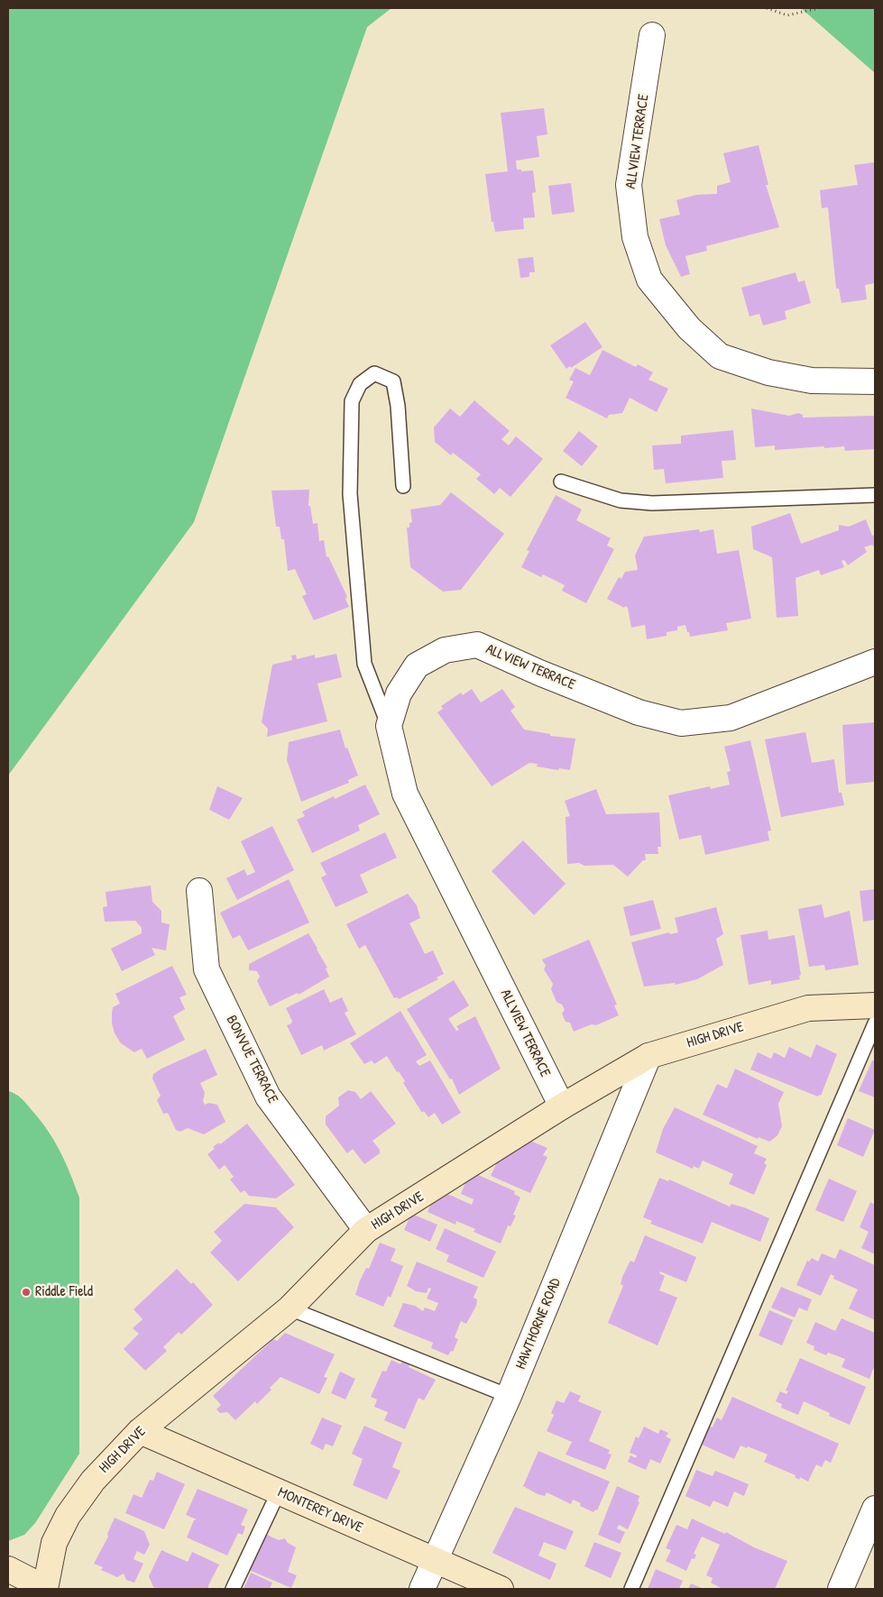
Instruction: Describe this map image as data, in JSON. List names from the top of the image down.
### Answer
{
  "streets": {
    "street": [
      "ALLVIEW TERRACE",
      "HIGH DRIVE",
      "BONVUE TERRACE",
      "HAWTHORNE ROAD",
      "MONTEREY DRIVE"
    ]
  },
  "crossings": [
    ["ALLVIEW TERRACE", "HIGH DRIVE"],
    ["HIGH DRIVE", "BONVUE TERRACE"],
    ["HIGH DRIVE", "HAWTHORNE ROAD"],
    ["HIGH DRIVE", "MONTEREY DRIVE"],
    ["HAWTHORNE ROAD", "MONTEREY DRIVE"]
  ],
  "places": ["Riddle Field"]
}
